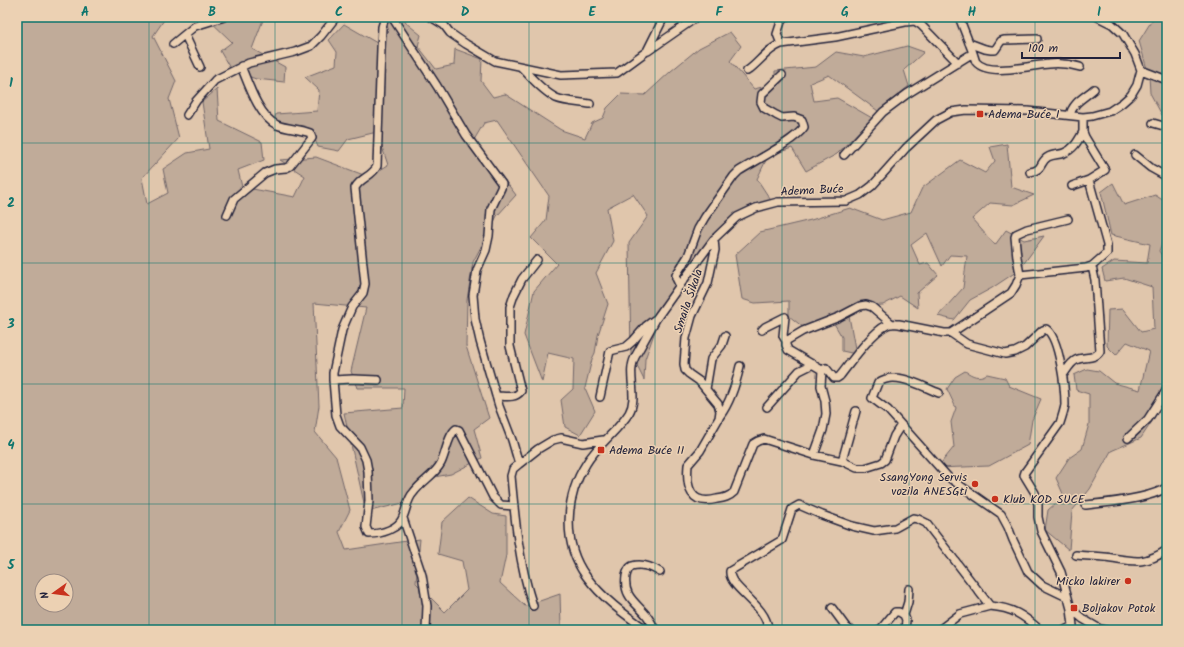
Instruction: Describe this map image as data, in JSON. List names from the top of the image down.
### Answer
{
  "streets": {
    "street": ["Adema Buće", "Smaila Šikala"]
  },
  "crossings": [
    ["Adema Buće", "Smaila Šikala"]
  ],
  "places": {
    "transit": ["Adema Buće I", "Adema Buće II", "Boljakov Potok"],
    "other": ["SsangYong Servis vozila ANESGti", "Klub KOD SUCE", "Micko lakirer"]
  },
  "scale_bar": "100 m",
  "north": "left",
  "grid": {
    "columns": [
      "A",
      "B",
      "C",
      "D",
      "E",
      "F",
      "G",
      "H",
      "I"
    ],
    "rows": [
      "1",
      "2",
      "3",
      "4",
      "5"
    ]
  }
}
